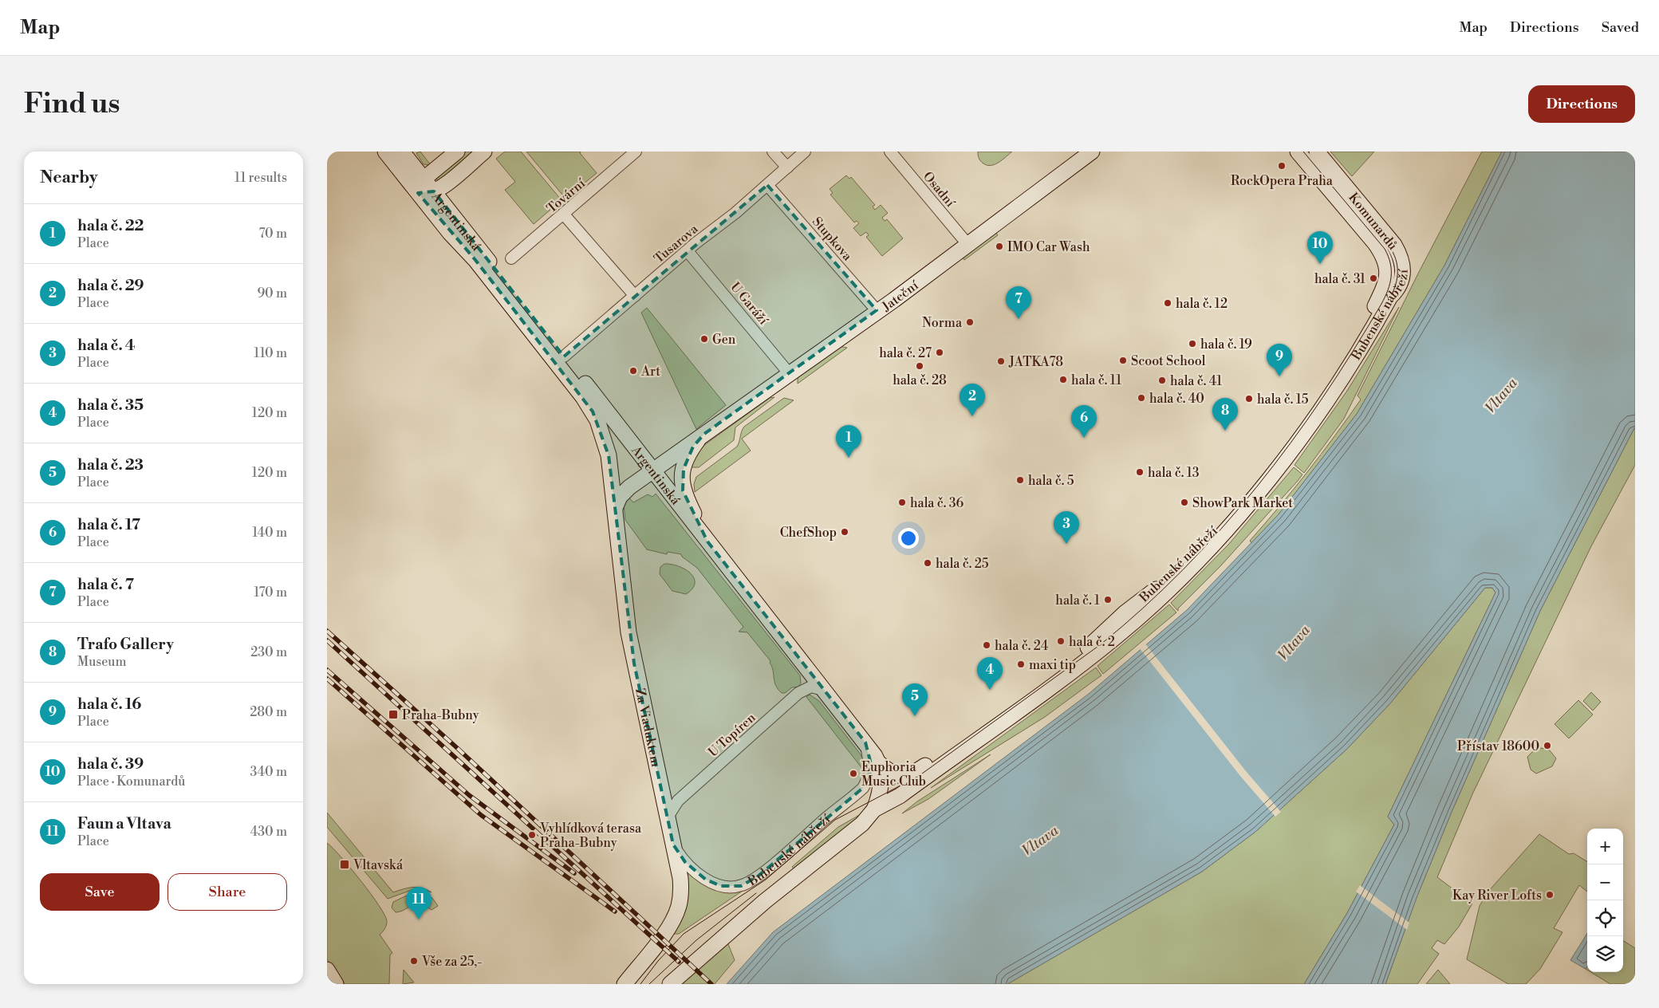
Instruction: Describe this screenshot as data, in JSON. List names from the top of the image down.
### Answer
{
  "streets": {
    "street": [
      "Osadní",
      "Tovární",
      "Argentinská",
      "Komunardů",
      "Stupkova",
      "Tusarova",
      "Jateční",
      "U Garáží",
      "Bubenské nábřeží",
      "Za Viaduktem",
      "U Topíren"
    ]
  },
  "crossings": [
    ["Osadní", "Jateční"],
    ["Argentinská", "Tusarova"],
    ["Argentinská", "Jateční"],
    ["Argentinská", "Bubenské nábřeží"],
    ["Argentinská", "Za Viaduktem"],
    ["Argentinská", "U Topíren"],
    ["Komunardů", "Bubenské nábřeží"],
    ["Stupkova", "Tusarova"],
    ["Stupkova", "Jateční"],
    ["Tusarova", "U Garáží"],
    ["Jateční", "U Garáží"],
    ["Jateční", "Za Viaduktem"],
    ["Bubenské nábřeží", "Za Viaduktem"],
    ["Za Viaduktem", "U Topíren"]
  ],
  "water": ["Vltava"],
  "places": {
    "other": [
      "RockOpera Praha",
      "IMO Car Wash",
      "hala č. 31",
      "hala č. 12",
      "Norma",
      "Gen",
      "hala č. 19",
      "hala č. 27",
      "Scoot School",
      "JATKA78",
      "hala č. 28",
      "Art",
      "hala č. 11",
      "hala č. 41",
      "hala č. 40",
      "hala č. 15",
      "hala č. 13",
      "hala č. 5",
      "hala č. 36",
      "ShowPark Market",
      "ChefShop",
      "hala č. 25",
      "hala č. 1",
      "hala č. 2",
      "hala č. 24",
      "maxi tip",
      "Přístav 18600",
      "Euphoria Music Club",
      "Vyhlídková terasa Praha-Bubny",
      "Kay River Lofts",
      "Vše za 25,-"
    ],
    "transit": ["Praha-Bubny", "Vltavská"]
  },
  "page": {
    "header": "Map",
    "nav": ["Map", "Directions", "Saved"],
    "buttons": [
      "Directions",
      ["Save", "Share"]
    ],
    "title": "Find us",
    "heading": ["Nearby", "11 results"],
    "list": [
      {
        "mark": "1",
        "name": "hala č. 22",
        "note": "Place",
        "value": "70 m"
      },
      {
        "mark": "2",
        "name": "hala č. 29",
        "note": "Place",
        "value": "90 m"
      },
      {
        "mark": "3",
        "name": "hala č. 4",
        "note": "Place",
        "value": "110 m"
      },
      {
        "mark": "4",
        "name": "hala č. 35",
        "note": "Place",
        "value": "120 m"
      },
      {
        "mark": "5",
        "name": "hala č. 23",
        "note": "Place",
        "value": "120 m"
      },
      {
        "mark": "6",
        "name": "hala č. 17",
        "note": "Place",
        "value": "140 m"
      },
      {
        "mark": "7",
        "name": "hala č. 7",
        "note": "Place",
        "value": "170 m"
      },
      {
        "mark": "8",
        "name": "Trafo Gallery",
        "note": "Museum",
        "value": "230 m"
      },
      {
        "mark": "9",
        "name": "hala č. 16",
        "note": "Place",
        "value": "280 m"
      },
      {
        "mark": "10",
        "name": "hala č. 39",
        "note": "Place · Komunardů",
        "value": "340 m"
      },
      {
        "mark": "11",
        "name": "Faun a Vltava",
        "note": "Place",
        "value": "430 m"
      }
    ],
    "pins": [
      "10",
      "7",
      "9",
      "2",
      "8",
      "6",
      "1",
      "3",
      "4",
      "5",
      "11"
    ],
    "map_buttons": ["+", "−"]
  }
}
